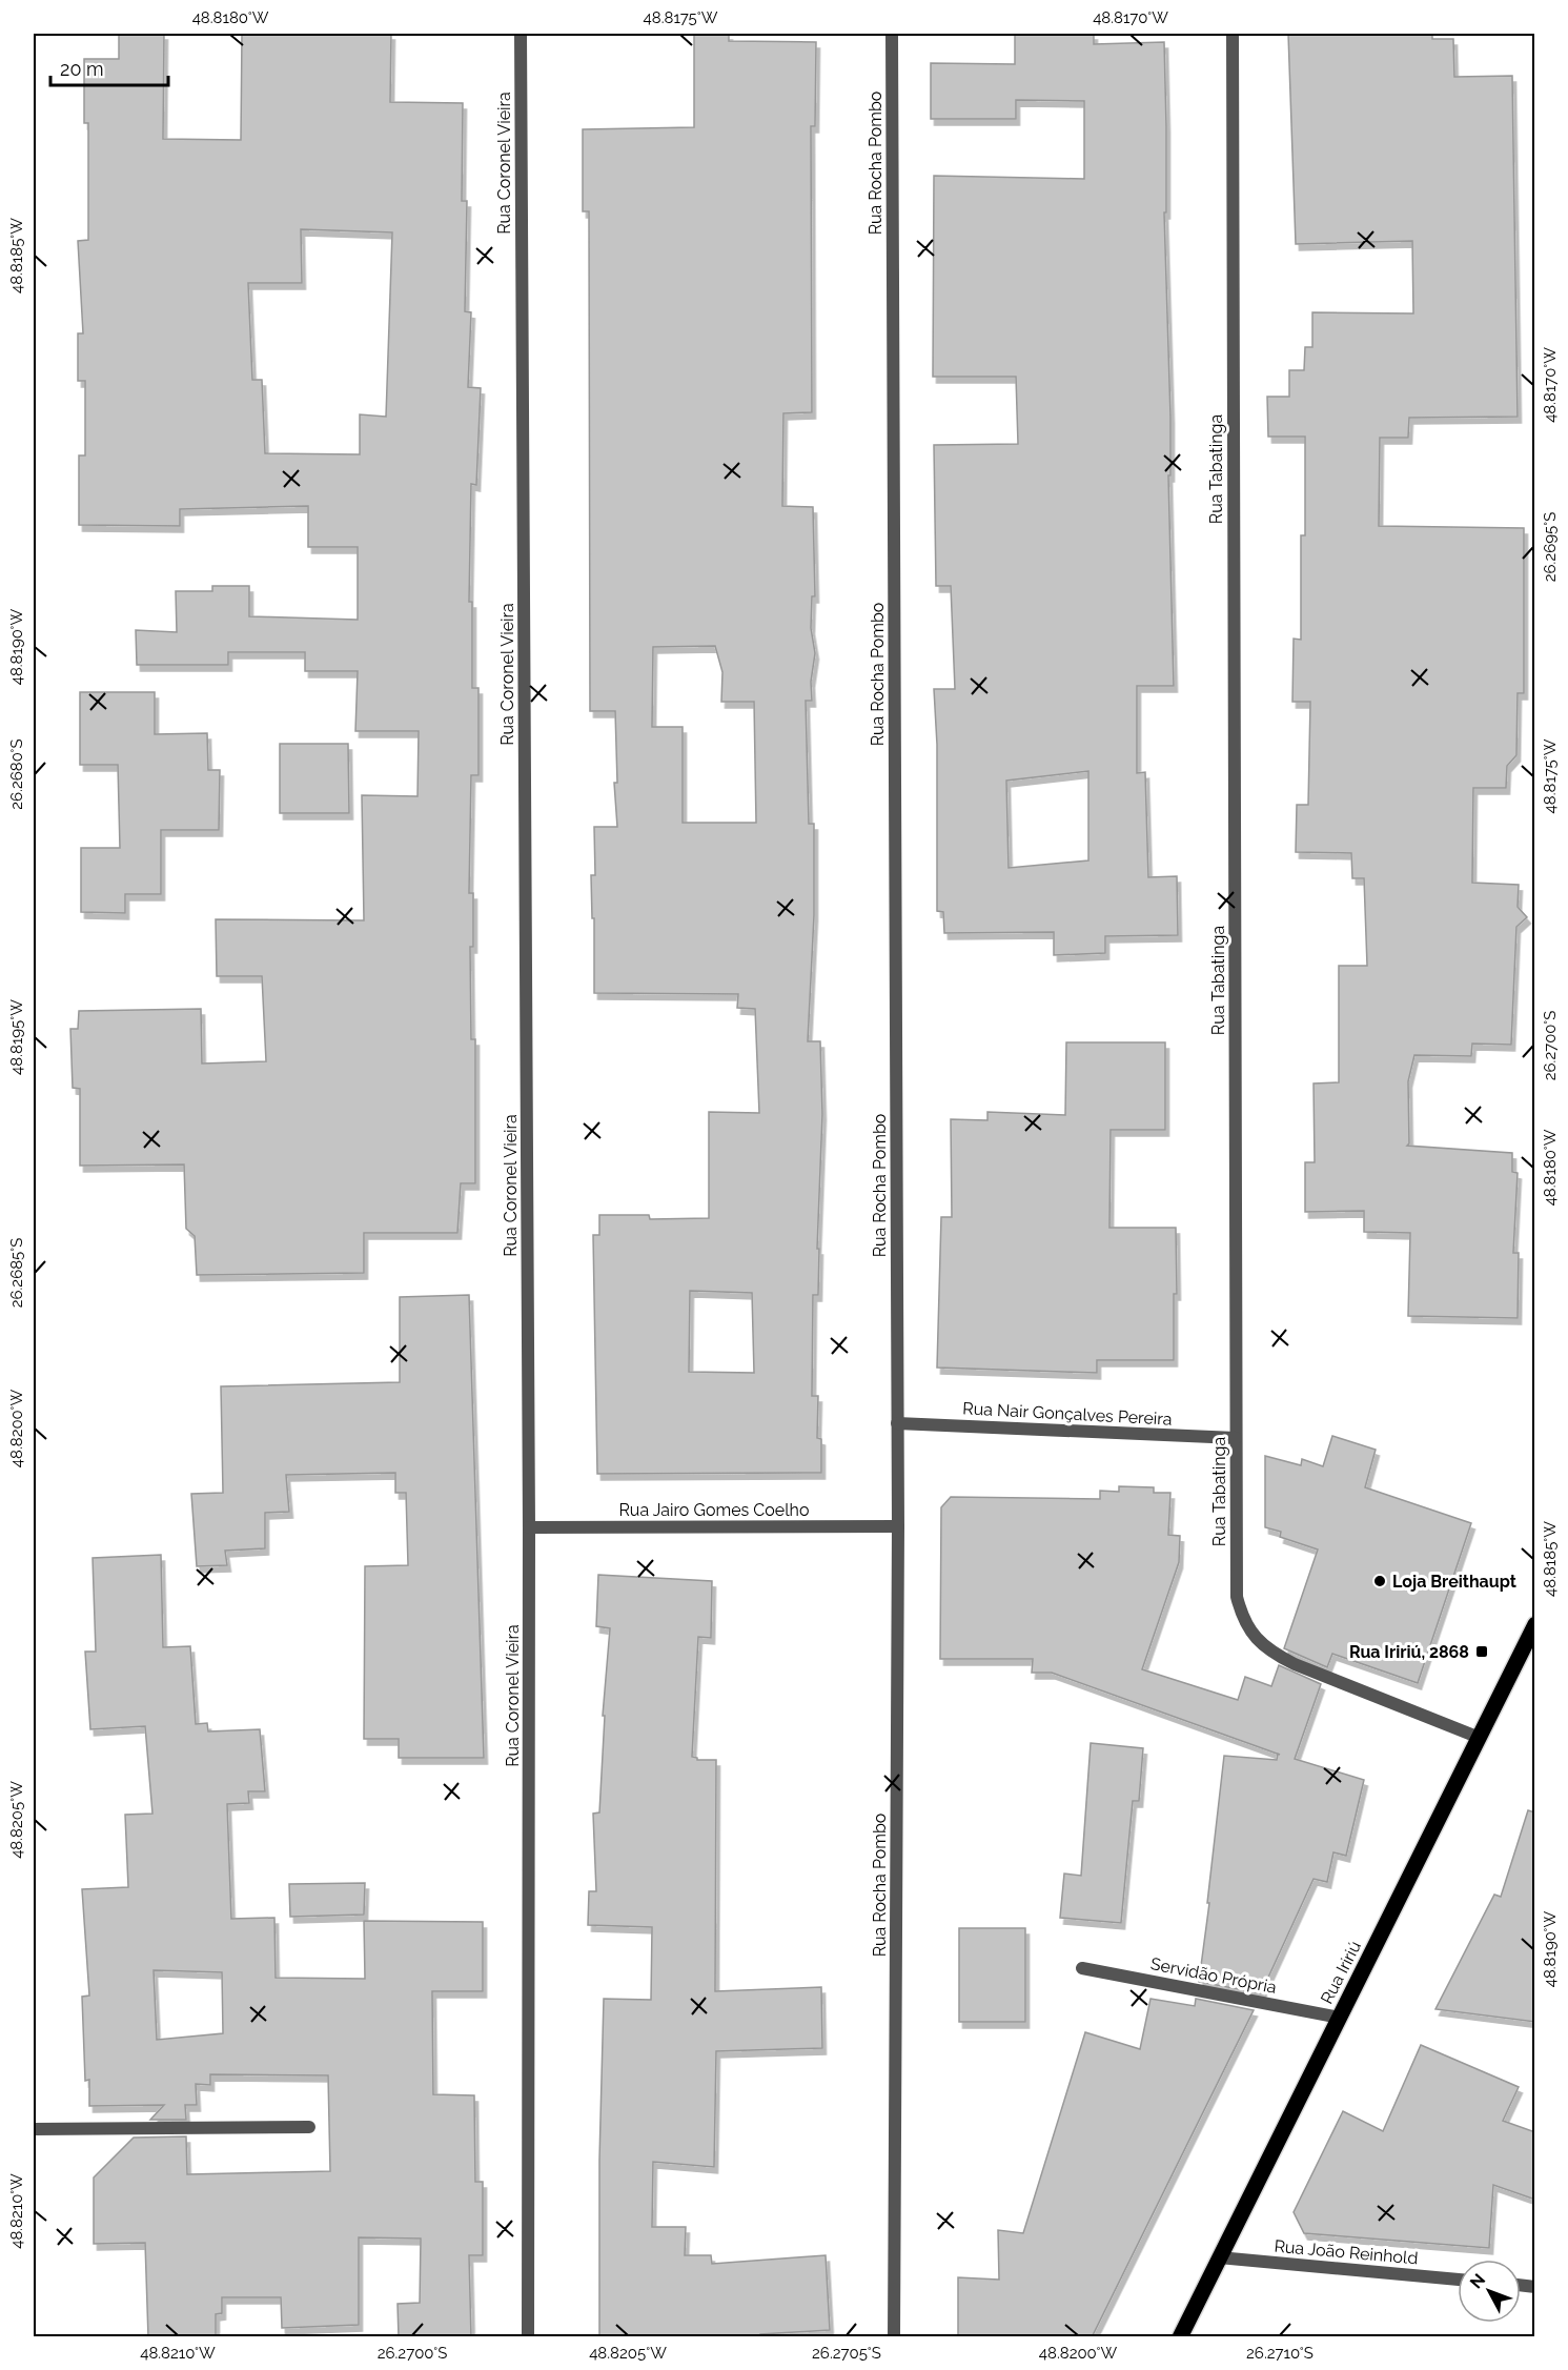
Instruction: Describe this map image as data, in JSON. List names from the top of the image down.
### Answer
{
  "streets": {
    "main road": ["Rua Iririú"],
    "street": [
      "Rua Coronel Vieira",
      "Rua Rocha Pombo",
      "Rua Tabatinga",
      "Rua Nair Gonçalves Pereira",
      "Rua Jairo Gomes Coelho",
      "Servidão Própria",
      "Rua João Reinhold"
    ]
  },
  "crossings": [
    ["Rua Coronel Vieira", "Rua Jairo Gomes Coelho"],
    ["Rua Rocha Pombo", "Rua Nair Gonçalves Pereira"],
    ["Rua Rocha Pombo", "Rua Jairo Gomes Coelho"],
    ["Rua Tabatinga", "Rua Nair Gonçalves Pereira"],
    ["Rua Tabatinga", "Rua Iririú"],
    ["Rua Iririú", "Servidão Própria"],
    ["Rua Iririú", "Rua João Reinhold"]
  ],
  "places": {
    "other": ["Loja Breithaupt"],
    "transit": ["Rua Iririú, 2868"]
  },
  "scale_bar": "20 m",
  "north": "top left",
  "coordinates": [
    "48.8180°W",
    "48.8175°W",
    "48.8170°W",
    "48.8185°W",
    "26.2695°S",
    "48.8190°W",
    "26.2680°S",
    "48.8195°W",
    "26.2700°S",
    "26.2685°S",
    "48.8200°W",
    "48.8205°W",
    "48.8210°W",
    "26.2705°S",
    "26.2710°S"
  ]
}
